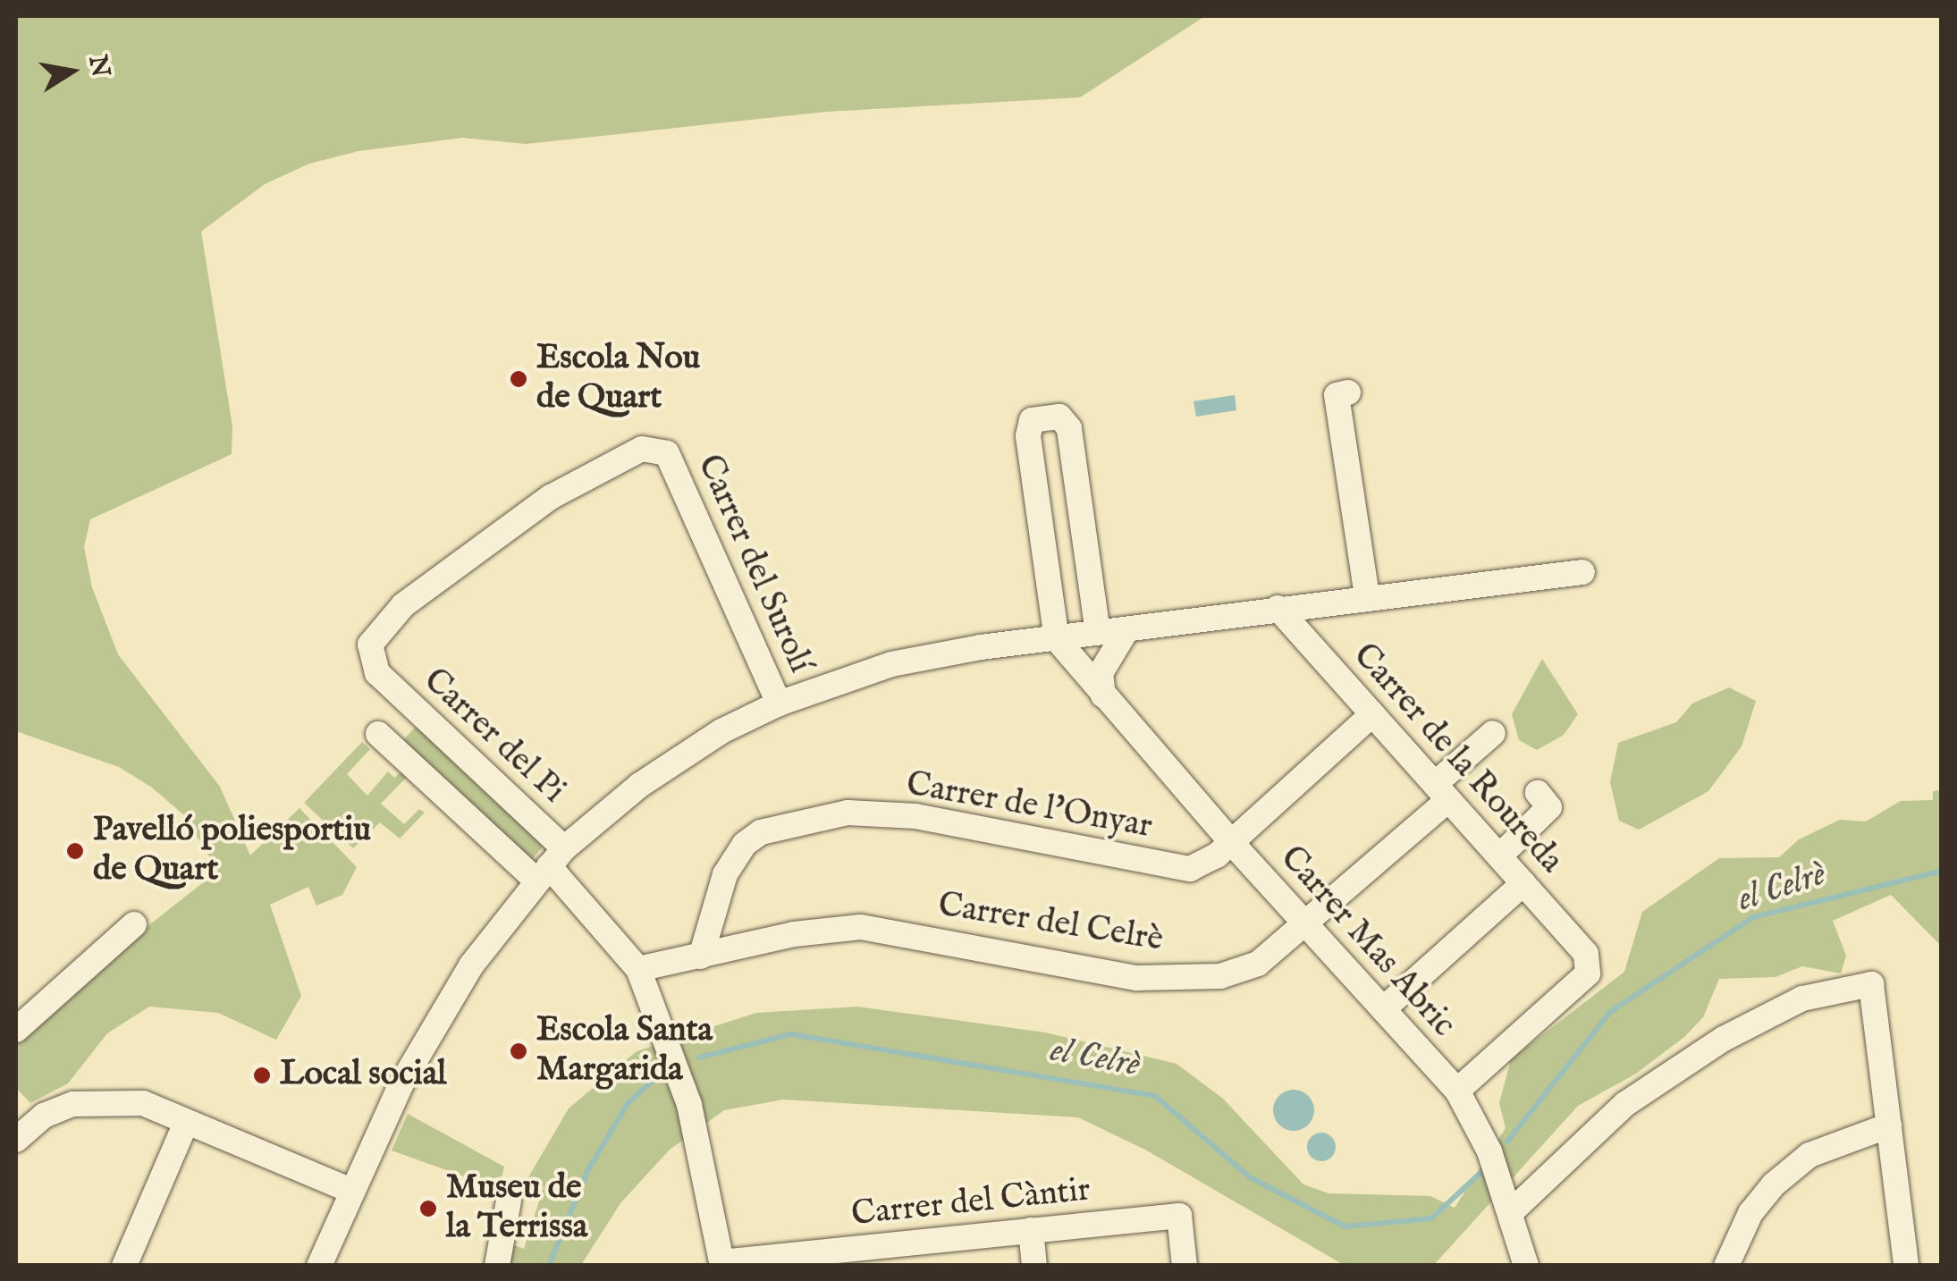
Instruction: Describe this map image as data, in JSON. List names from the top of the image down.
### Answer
{
  "streets": {
    "street": [
      "Carrer del Surolí",
      "Carrer del Pi",
      "Carrer de la Roureda",
      "Carrer de l'Onyar",
      "Carrer del Celrè",
      "Carrer Mas Abric",
      "Carrer del Càntir"
    ]
  },
  "crossings": [
    ["Carrer del Surolí", "Carrer del Pi"],
    ["Carrer de la Roureda", "Carrer de l'Onyar"],
    ["Carrer de la Roureda", "Carrer del Celrè"],
    ["Carrer de la Roureda", "Carrer Mas Abric"],
    ["Carrer de l'Onyar", "Carrer del Celrè"],
    ["Carrer de l'Onyar", "Carrer Mas Abric"],
    ["Carrer del Celrè", "Carrer Mas Abric"]
  ],
  "water": ["el Celrè"],
  "places": [
    "Escola Nou de Quart",
    "Pavelló poliesportiu de Quart",
    "Escola Santa Margarida",
    "Local social",
    "Museu de la Terrissa"
  ],
  "north": "right"
}
